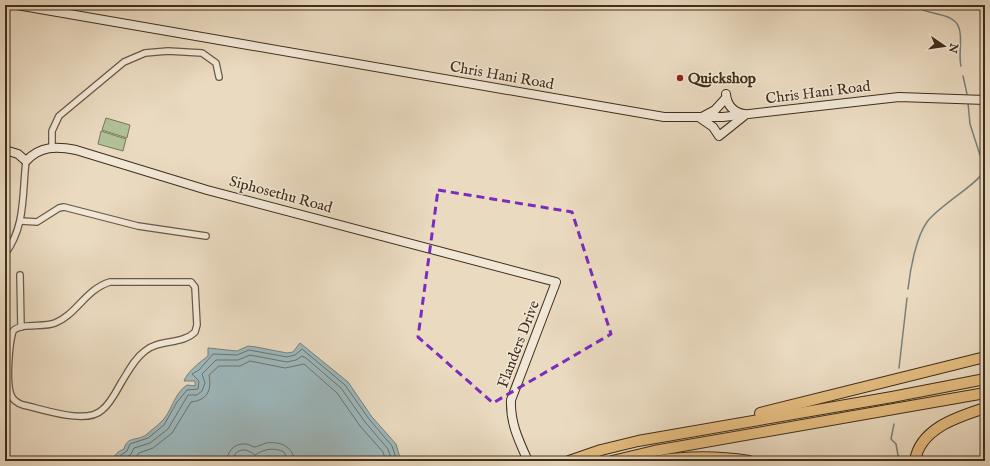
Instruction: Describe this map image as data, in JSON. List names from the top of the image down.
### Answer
{
  "streets": {
    "main road": ["Chris Hani Road", "Siphosethu Road", "Flanders Drive"]
  },
  "crossings": [
    ["Siphosethu Road", "Flanders Drive"]
  ],
  "places": ["Quickshop"],
  "north": "right"
}
